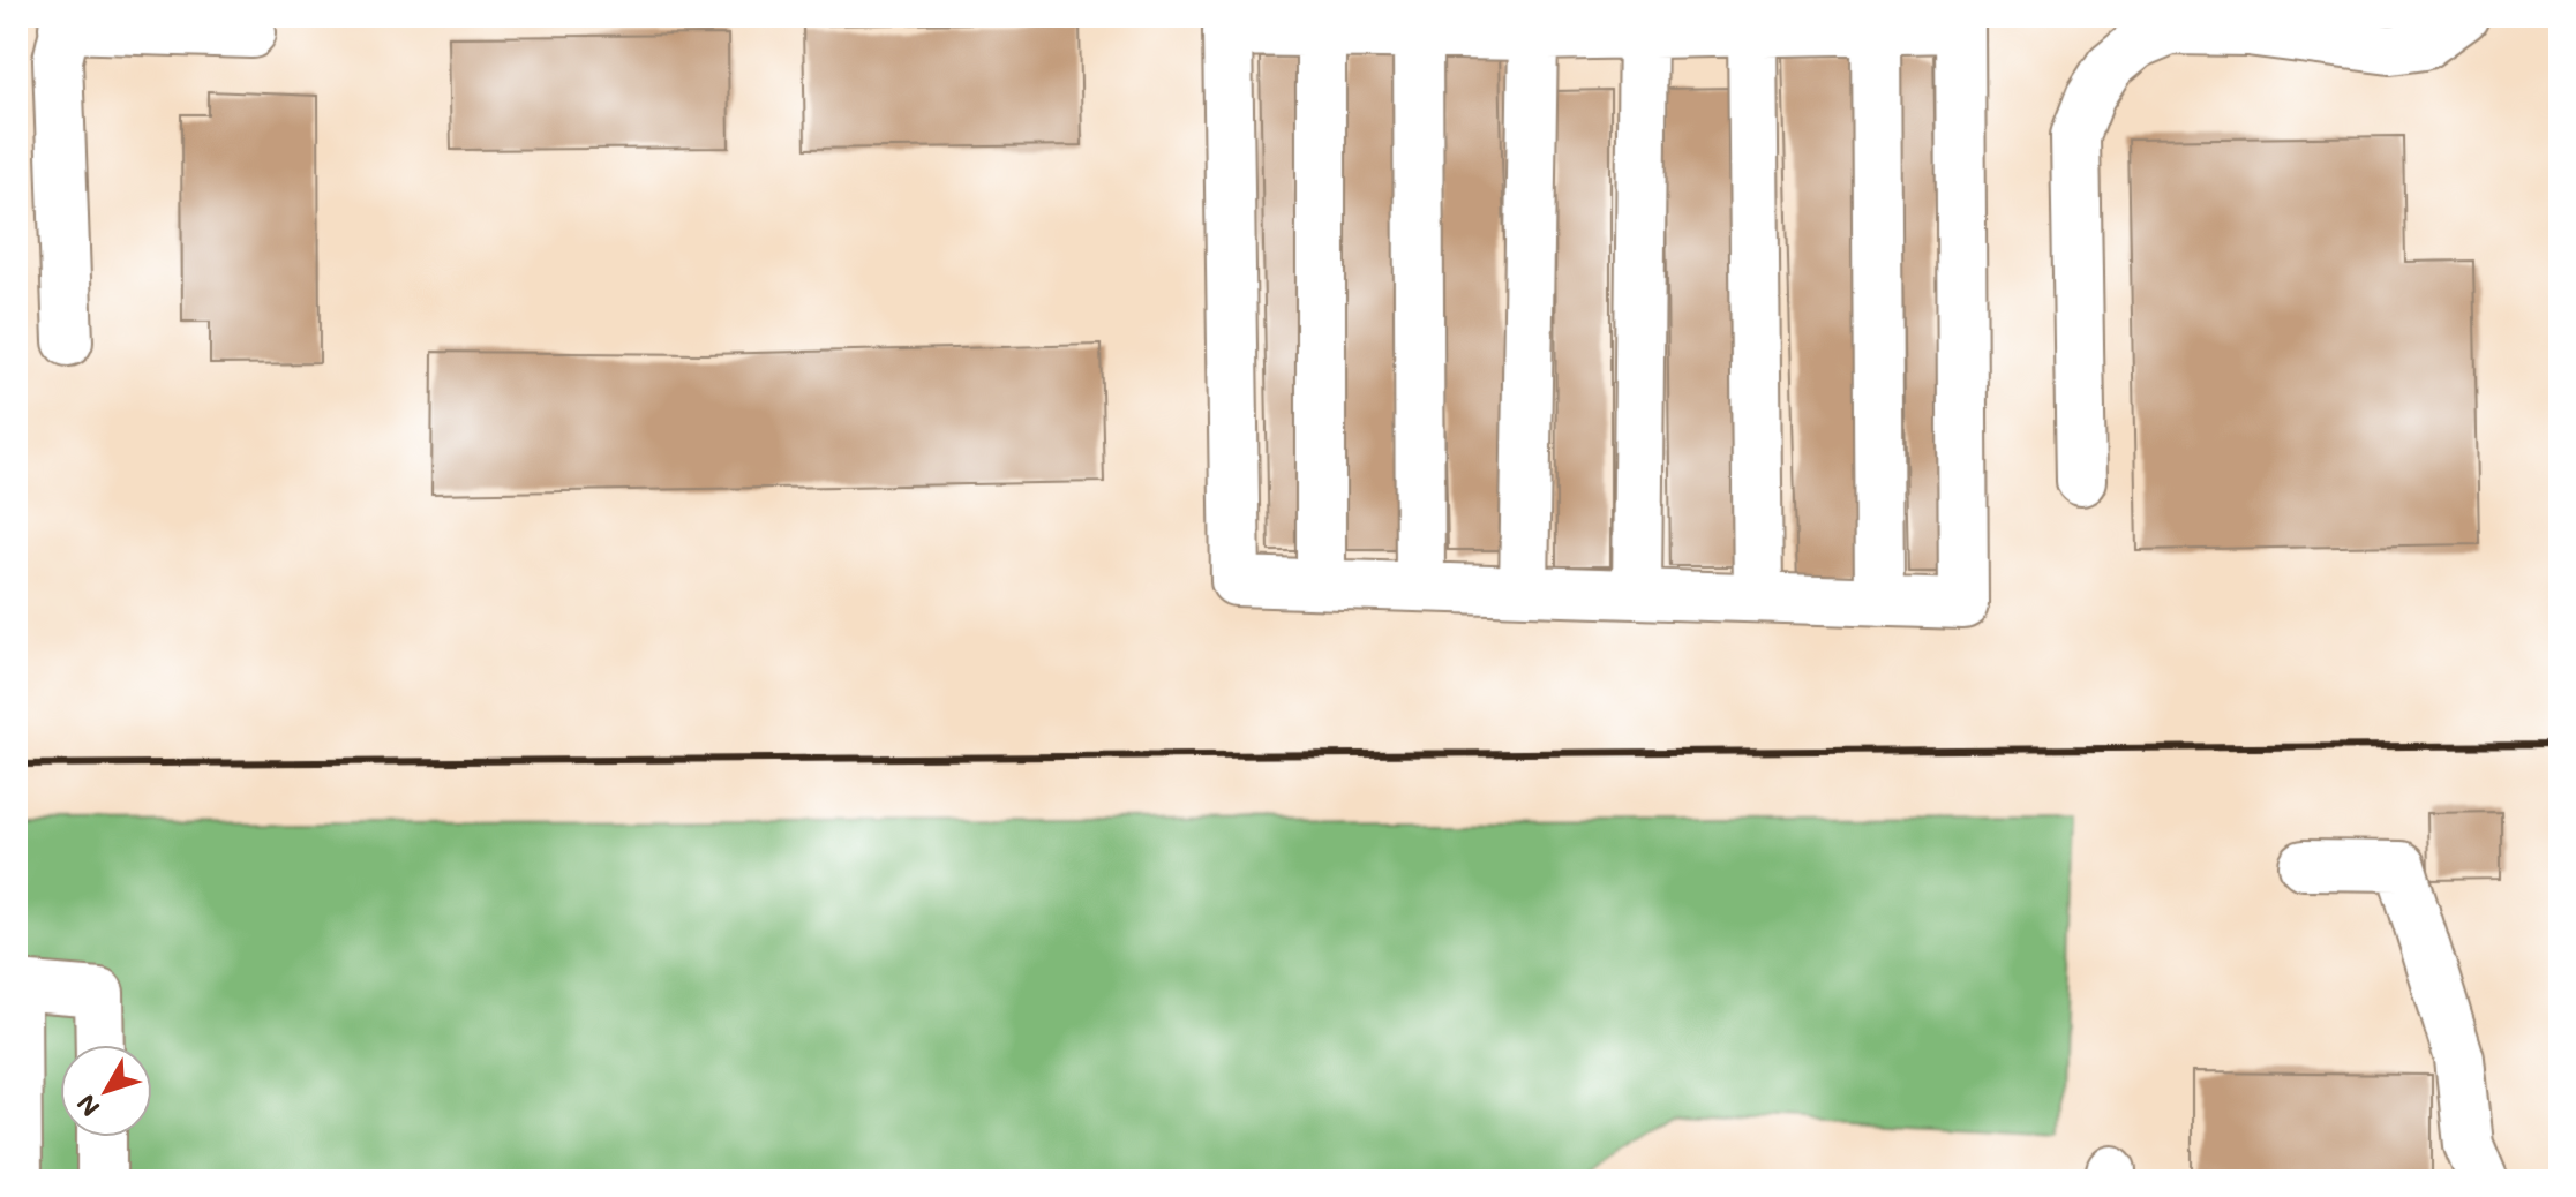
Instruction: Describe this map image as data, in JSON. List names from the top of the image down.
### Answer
{
  "north": "bottom left"
}
